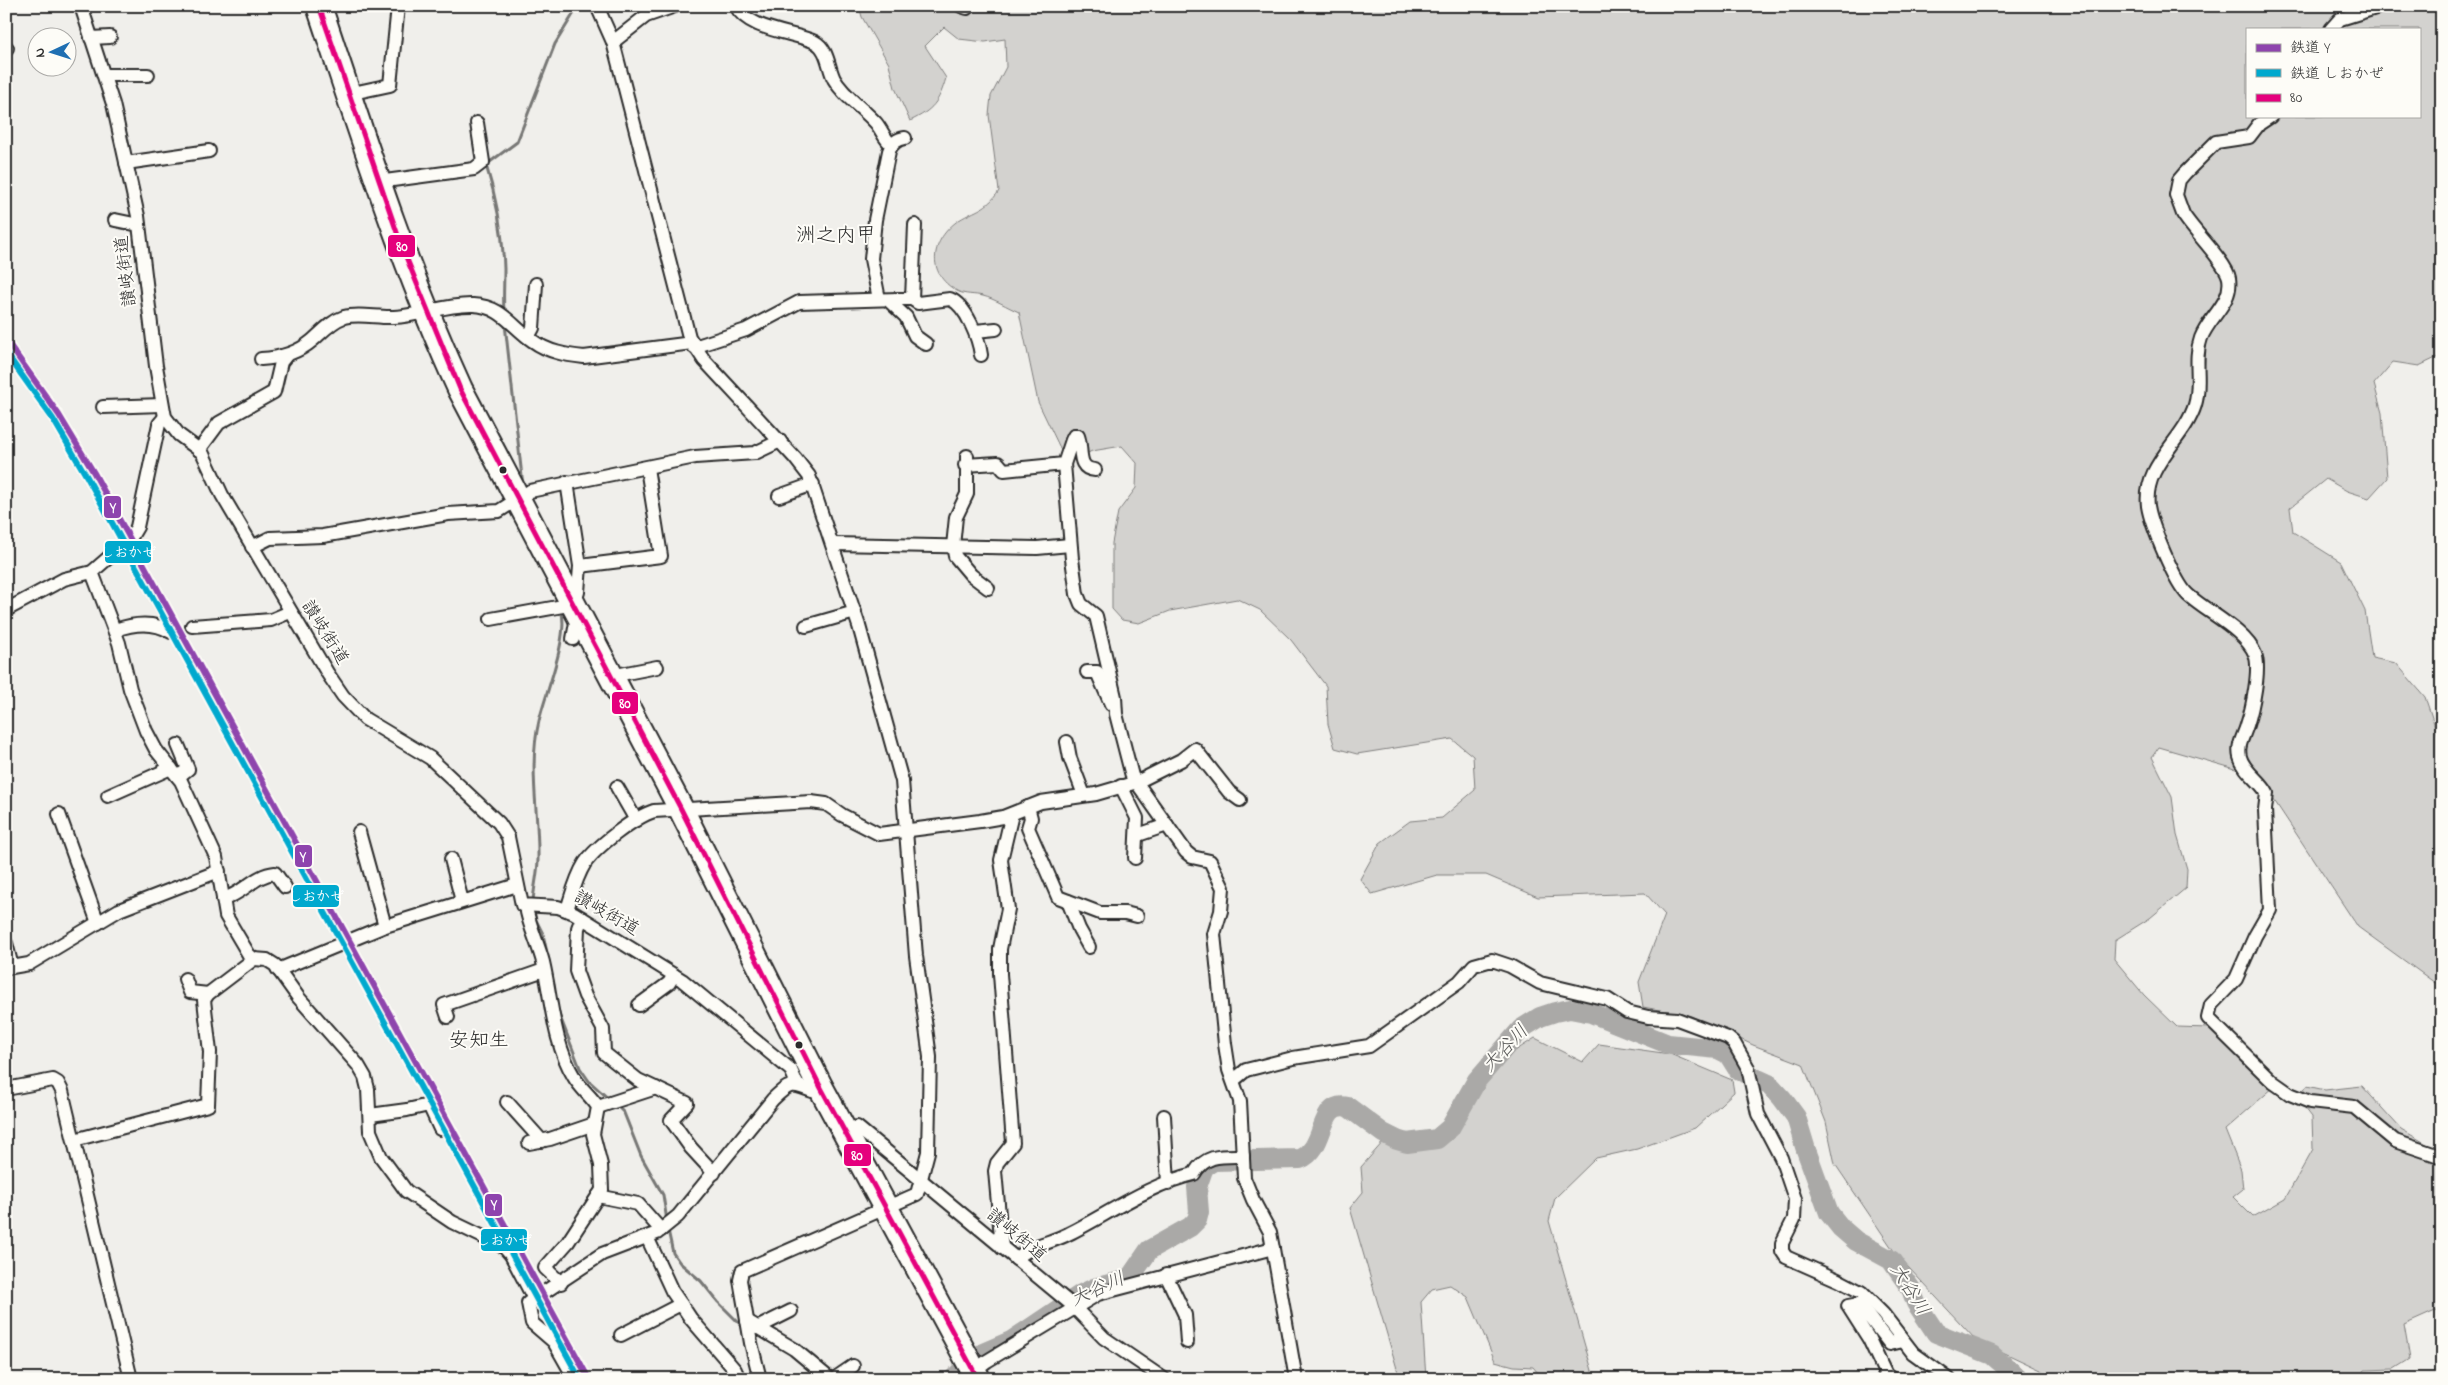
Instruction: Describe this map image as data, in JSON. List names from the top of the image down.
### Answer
{
  "streets": {
    "street": ["讃岐街道"]
  },
  "districts": ["洲之内甲", "安知生"],
  "water": ["大谷川"],
  "lines": ["transit line 80", "rail line Y", "rail line しおかぜ"],
  "legend": ["鉄道 Y", "鉄道 しおかぜ", "80"],
  "north": "left"
}
